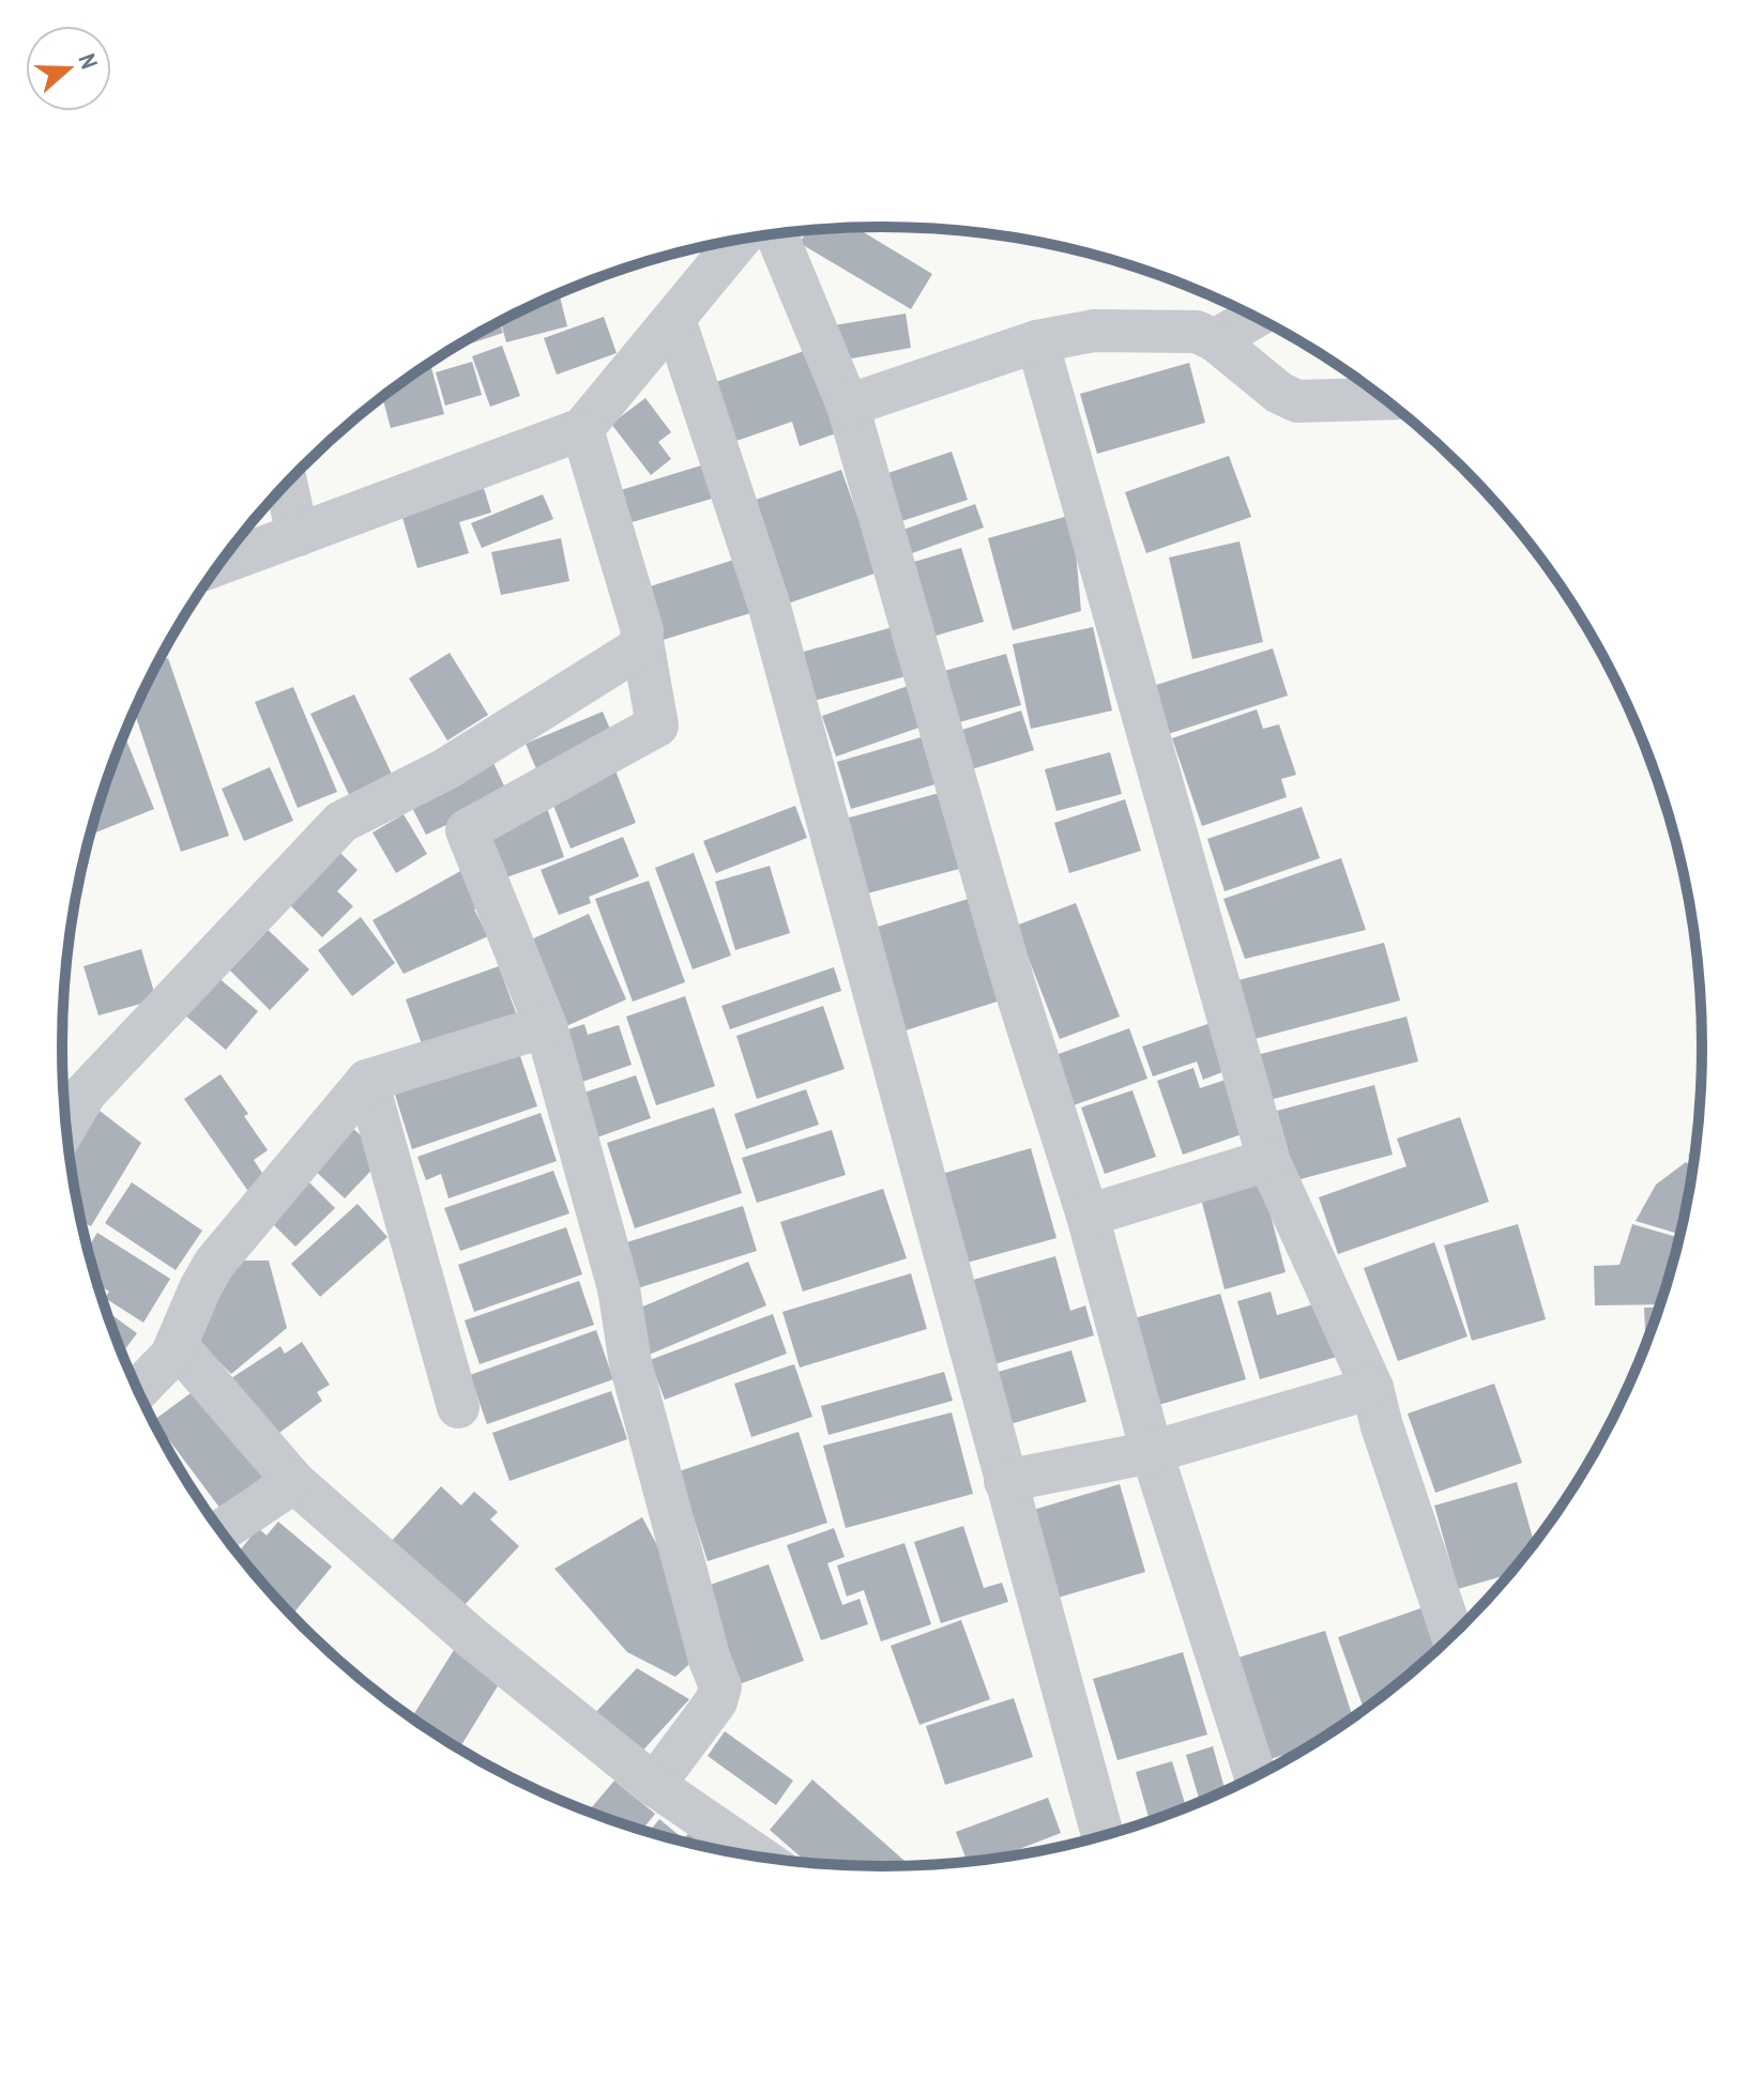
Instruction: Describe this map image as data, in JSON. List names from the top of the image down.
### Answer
{
  "north": "right"
}
